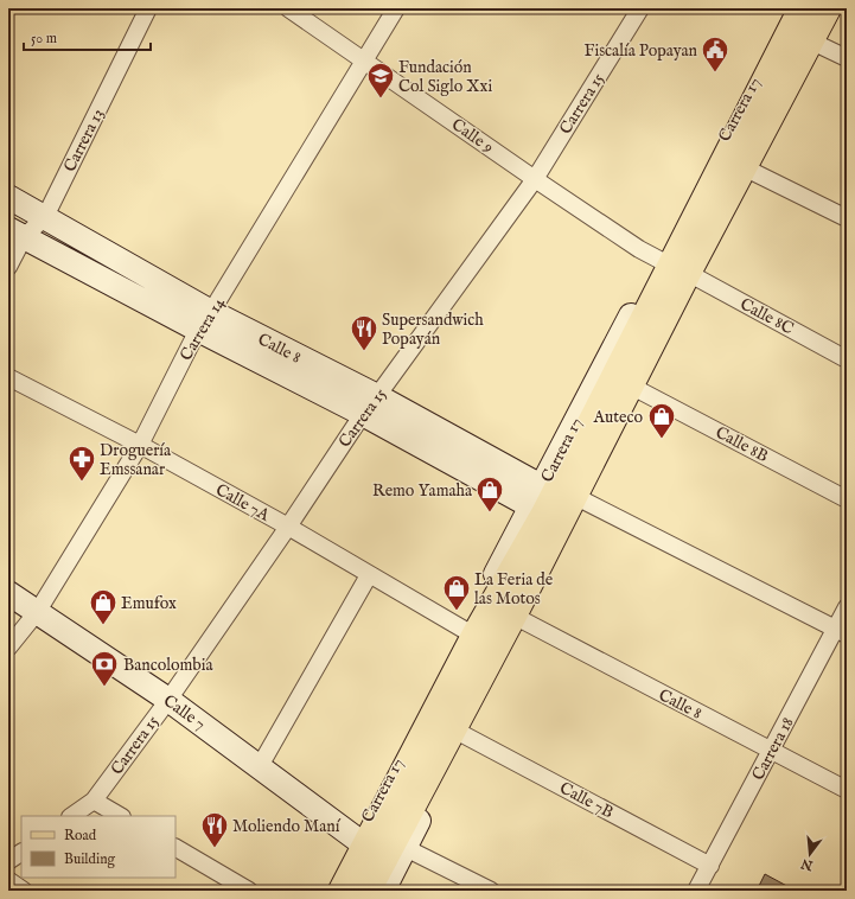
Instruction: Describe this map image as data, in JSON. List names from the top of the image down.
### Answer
{
  "streets": {
    "main road": ["Carrera 17", "Calle 8", "Calle 7"],
    "street": [
      "Carrera 15",
      "Calle 9",
      "Carrera 13",
      "Calle 8C",
      "Carrera 14",
      "Calle 8B",
      "Calle 7A",
      "Carrera 18",
      "Calle 7B"
    ]
  },
  "crossings": [
    ["Carrera 15", "Calle 9"],
    ["Carrera 15", "Calle 8"],
    ["Carrera 15", "Calle 7A"],
    ["Carrera 15", "Calle 7"],
    ["Carrera 17", "Calle 9"],
    ["Carrera 17", "Calle 8C"],
    ["Carrera 17", "Calle 8"],
    ["Carrera 17", "Calle 7A"],
    ["Carrera 17", "Calle 7"],
    ["Calle 9", "Carrera 14"],
    ["Carrera 13", "Calle 8"],
    ["Carrera 14", "Calle 8"],
    ["Carrera 14", "Calle 7A"],
    ["Carrera 14", "Calle 7"],
    ["Calle 8", "Carrera 18"],
    ["Carrera 18", "Calle 7B"]
  ],
  "places": {
    "public building": ["Fiscalía Popayan"],
    "school or university": ["Fundación Col Siglo Xxi"],
    "restaurant": ["Supersandwich Popayán", "Moliendo Maní"],
    "shop": [
      "Auteco",
      "Remo Yamaha",
      "La Feria de las Motos",
      "Emufox"
    ],
    "pharmacy": ["Droguería Emssanar"],
    "bank": ["Bancolombia"]
  },
  "legend": ["Road", "Building"],
  "scale_bar": "50 m",
  "north": "bottom"
}
